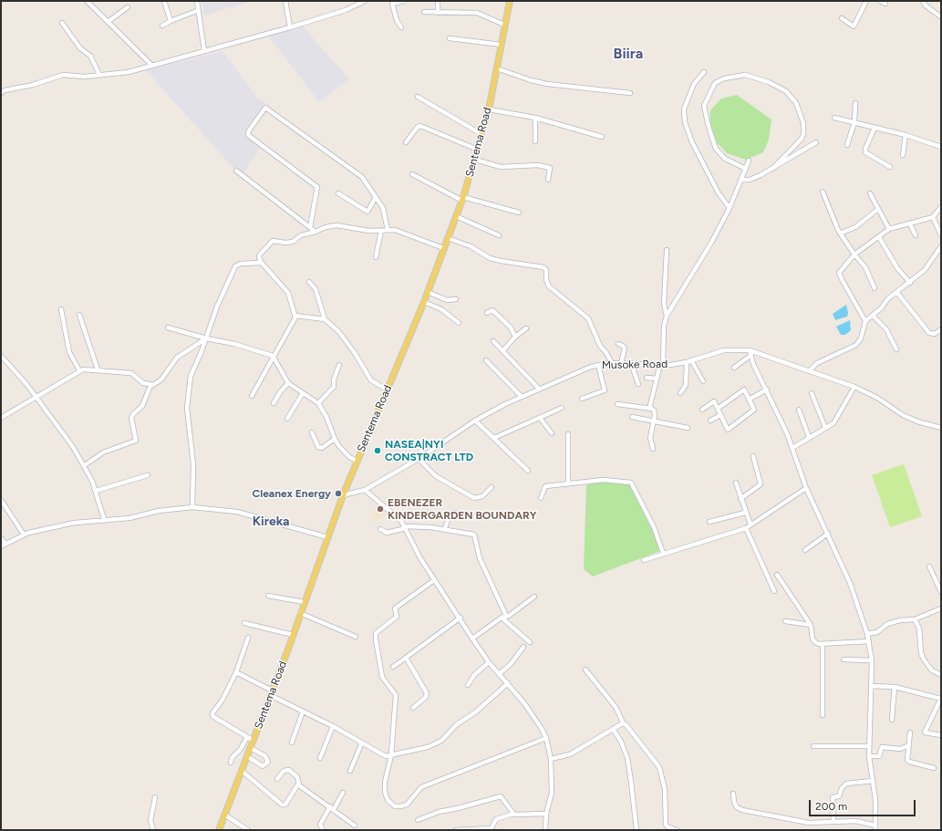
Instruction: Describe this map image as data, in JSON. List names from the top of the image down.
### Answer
{
  "streets": {
    "main road": ["Sentema Road"],
    "street": ["Musoke Road"]
  },
  "crossings": [
    ["Sentema Road", "Musoke Road"]
  ],
  "districts": ["Biira", "Kireka"],
  "places": ["NASEA|NYI CONSTRACT LTD", "Cleanex Energy", "EBENEZER KINDERGARDEN BOUNDARY"],
  "scale_bar": "200 m"
}
